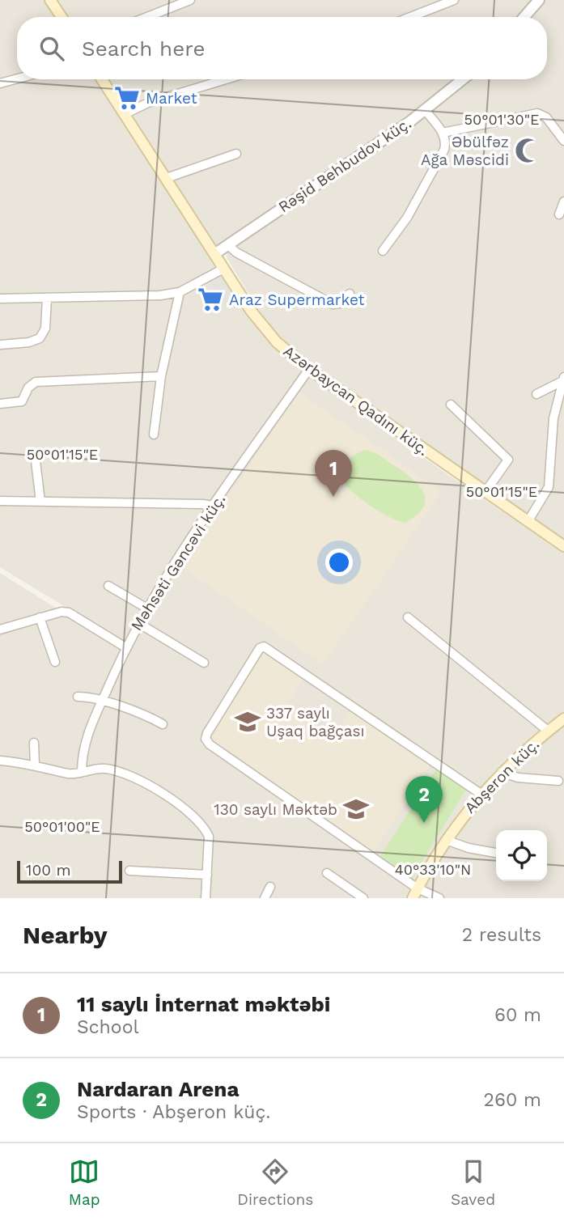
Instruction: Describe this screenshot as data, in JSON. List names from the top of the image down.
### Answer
{
  "streets": {
    "main road": ["Azərbaycan Qadını küç.", "Abşeron küç."],
    "street": ["Rəşid Behbudov küç.", "Məhsəti Gəncəvi küç."]
  },
  "crossings": [
    ["Rəşid Behbudov küç.", "Azərbaycan Qadını küç."],
    ["Azərbaycan Qadını küç.", "Məhsəti Gəncəvi küç."]
  ],
  "places": {
    "supermarket": ["Market", "Araz Supermarket"],
    "mosque": ["Əbülfəz Ağa Məscidi"],
    "school or university": ["337 saylı Uşaq bağçası", "130 saylı Məktəb"]
  },
  "scale_bar": "100 m",
  "page": {
    "search": "Search here",
    "pins": ["1", "2"],
    "scale": "100 m",
    "heading": ["Nearby", "2 results"],
    "list": [
      {
        "mark": "1",
        "name": "11 saylı İnternat məktəbi",
        "note": "School",
        "value": "60 m"
      },
      {
        "mark": "2",
        "name": "Nardaran Arena",
        "note": "Sports · Abşeron küç.",
        "value": "260 m"
      }
    ],
    "nav": ["Map", "Directions", "Saved"]
  },
  "coordinates": [
    "50°01'30\"E",
    "50°01'15\"E",
    "50°01'00\"E",
    "40°33'10\"N"
  ]
}
